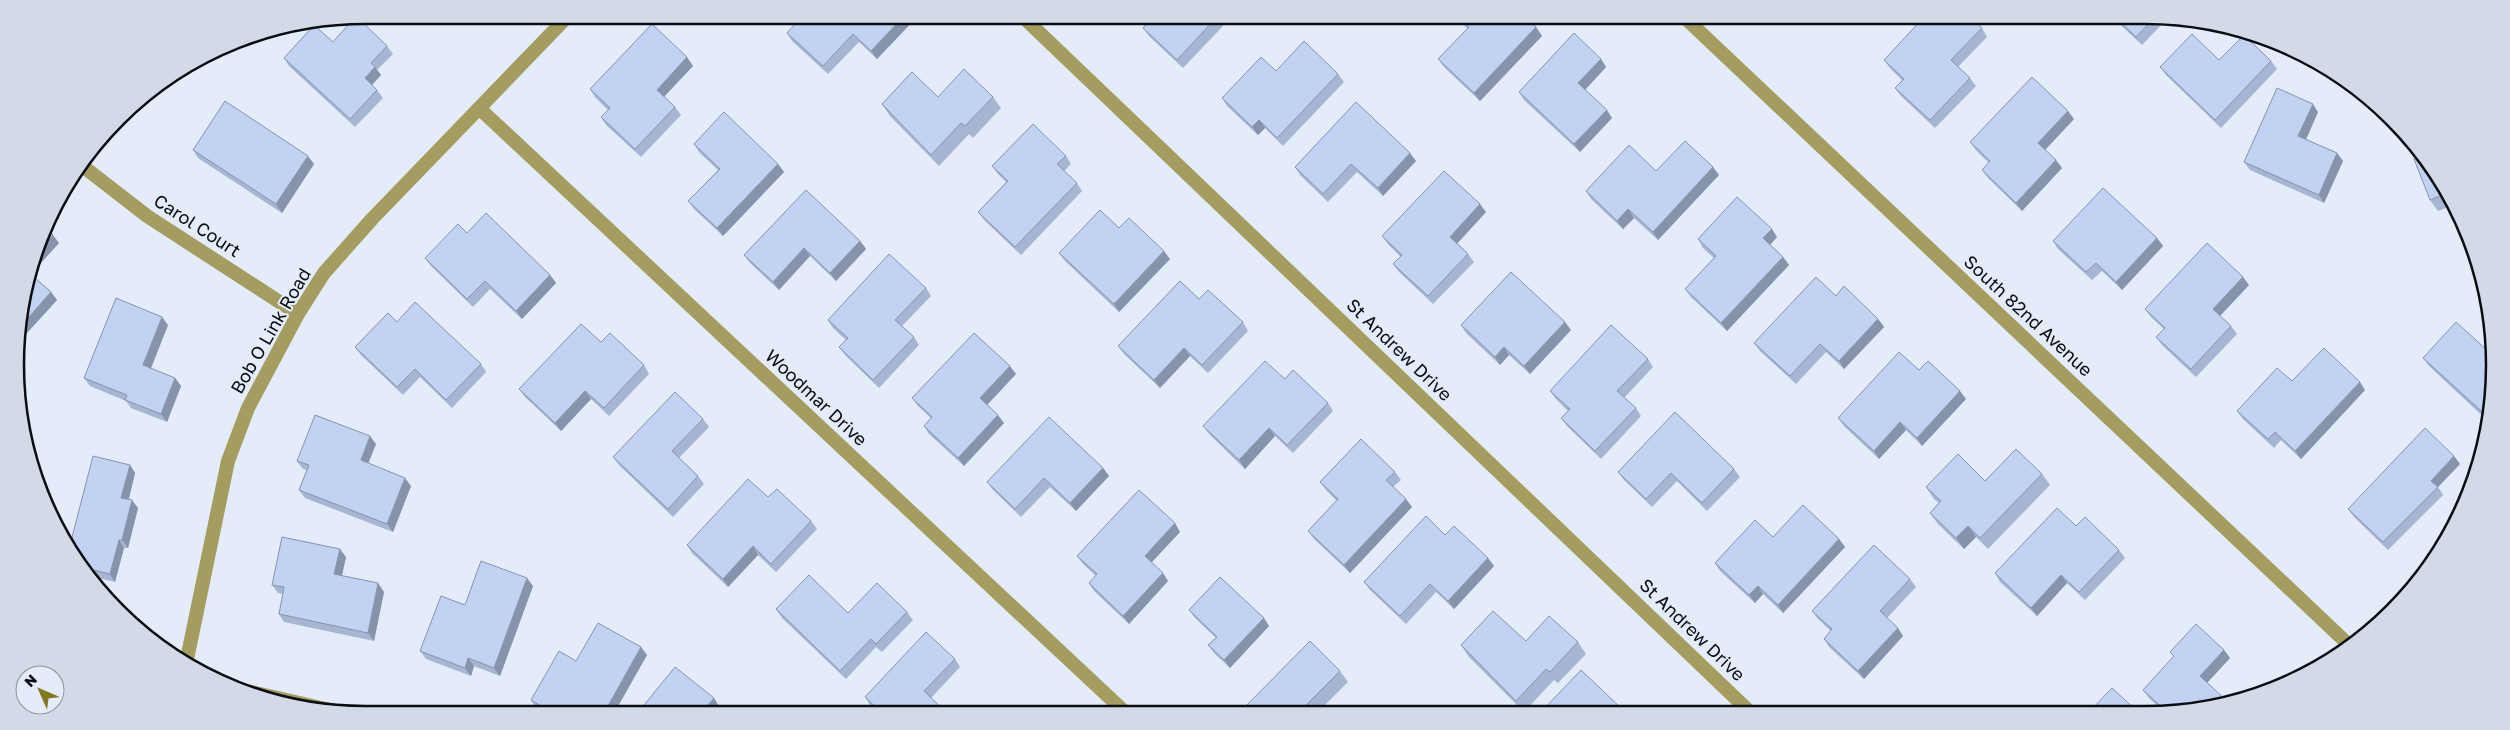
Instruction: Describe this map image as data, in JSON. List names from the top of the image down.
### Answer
{
  "streets": {
    "street": [
      "Carol Court",
      "South 82nd Avenue",
      "Bob O Link Road",
      "St Andrew Drive",
      "Woodmar Drive"
    ]
  },
  "crossings": [
    ["Carol Court", "Bob O Link Road"],
    ["Bob O Link Road", "Woodmar Drive"]
  ],
  "north": "top left"
}
